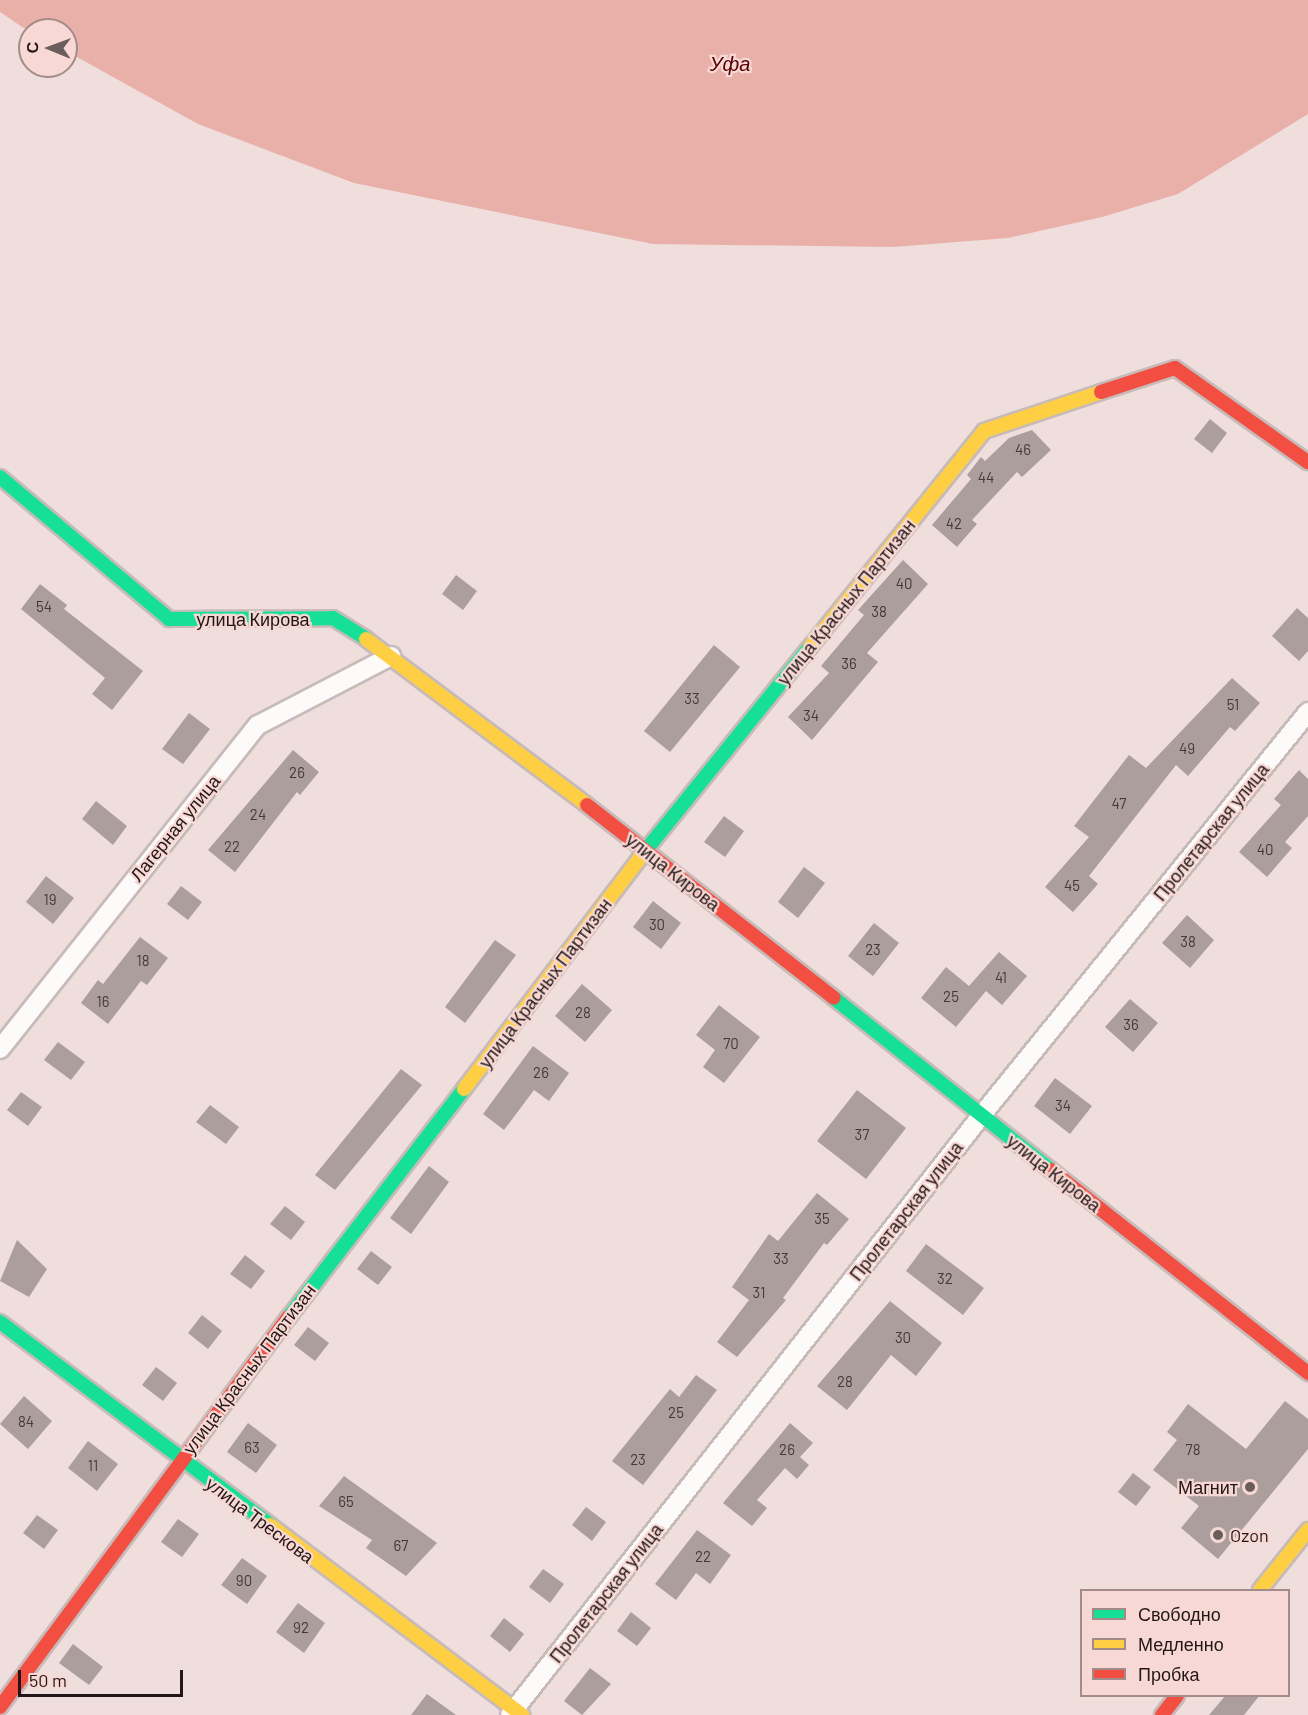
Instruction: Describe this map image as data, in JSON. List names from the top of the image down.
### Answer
{
  "streets": {
    "street": [
      "улица Красных Партизан",
      "улица Кирова",
      "Лагерная улица",
      "Пролетарская улица",
      "улица Трескова"
    ]
  },
  "crossings": [
    ["улица Красных Партизан", "улица Кирова"],
    ["улица Красных Партизан", "улица Трескова"],
    ["улица Кирова", "Лагерная улица"],
    ["улица Кирова", "Пролетарская улица"],
    ["Пролетарская улица", "улица Трескова"]
  ],
  "water": ["Уфа"],
  "places": ["Магнит", "Ozon"],
  "house_numbers": [
    "46",
    "44",
    "42",
    "40",
    "54",
    "38",
    "36",
    "33",
    "51",
    "34",
    "49",
    "26",
    "47",
    "24",
    "22",
    "40",
    "45",
    "19",
    "30",
    "38",
    "23",
    "18",
    "41",
    "25",
    "16",
    "28",
    "36",
    "70",
    "26",
    "34",
    "37",
    "35",
    "33",
    "32",
    "31",
    "30",
    "28",
    "25",
    "84",
    "63",
    "26",
    "78",
    "23",
    "11",
    "65",
    "67",
    "22",
    "90",
    "92"
  ],
  "legend": ["Свободно", "Медленно", "Пробка"],
  "scale_bar": "50 m",
  "north": "left"
}
